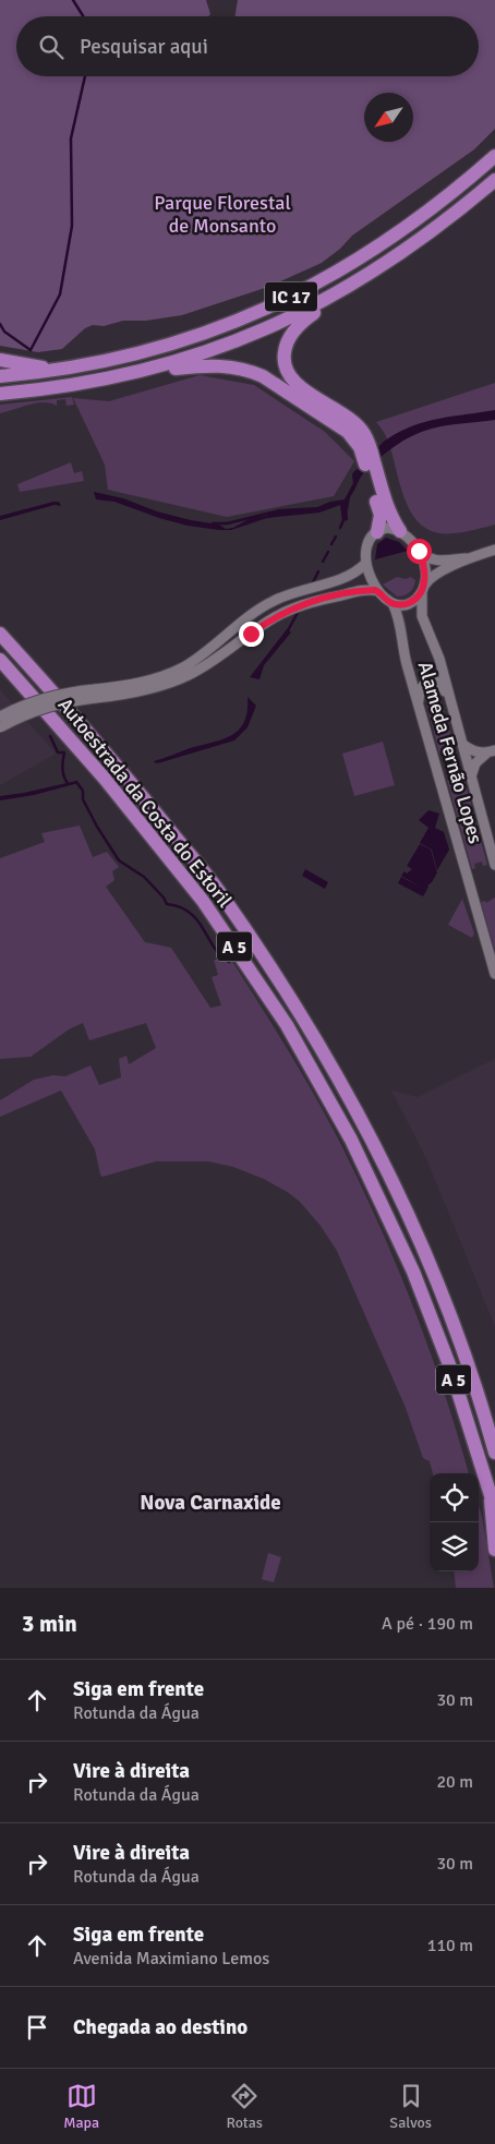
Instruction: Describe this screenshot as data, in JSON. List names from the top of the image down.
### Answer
{
  "streets": {
    "highway": ["IC 17", "Autoestrada da Costa do Estoril", "A 5"],
    "street": ["Alameda Fernão Lopes"]
  },
  "districts": ["Nova Carnaxide"],
  "parks": ["Parque Florestal de Monsanto"],
  "north": "bottom left",
  "page": {
    "search": "Pesquisar aqui",
    "heading": ["3 min", "A pé · 190 m"],
    "list": [
      ["Siga em frente", "Rotunda da Água", "30 m"],
      ["Vire à direita", "Rotunda da Água", "20 m"],
      ["Vire à direita", "Rotunda da Água", "30 m"],
      ["Siga em frente", "Avenida Maximiano Lemos", "110 m"],
      "Chegada ao destino"
    ],
    "nav": ["Mapa", "Rotas", "Salvos"]
  }
}
